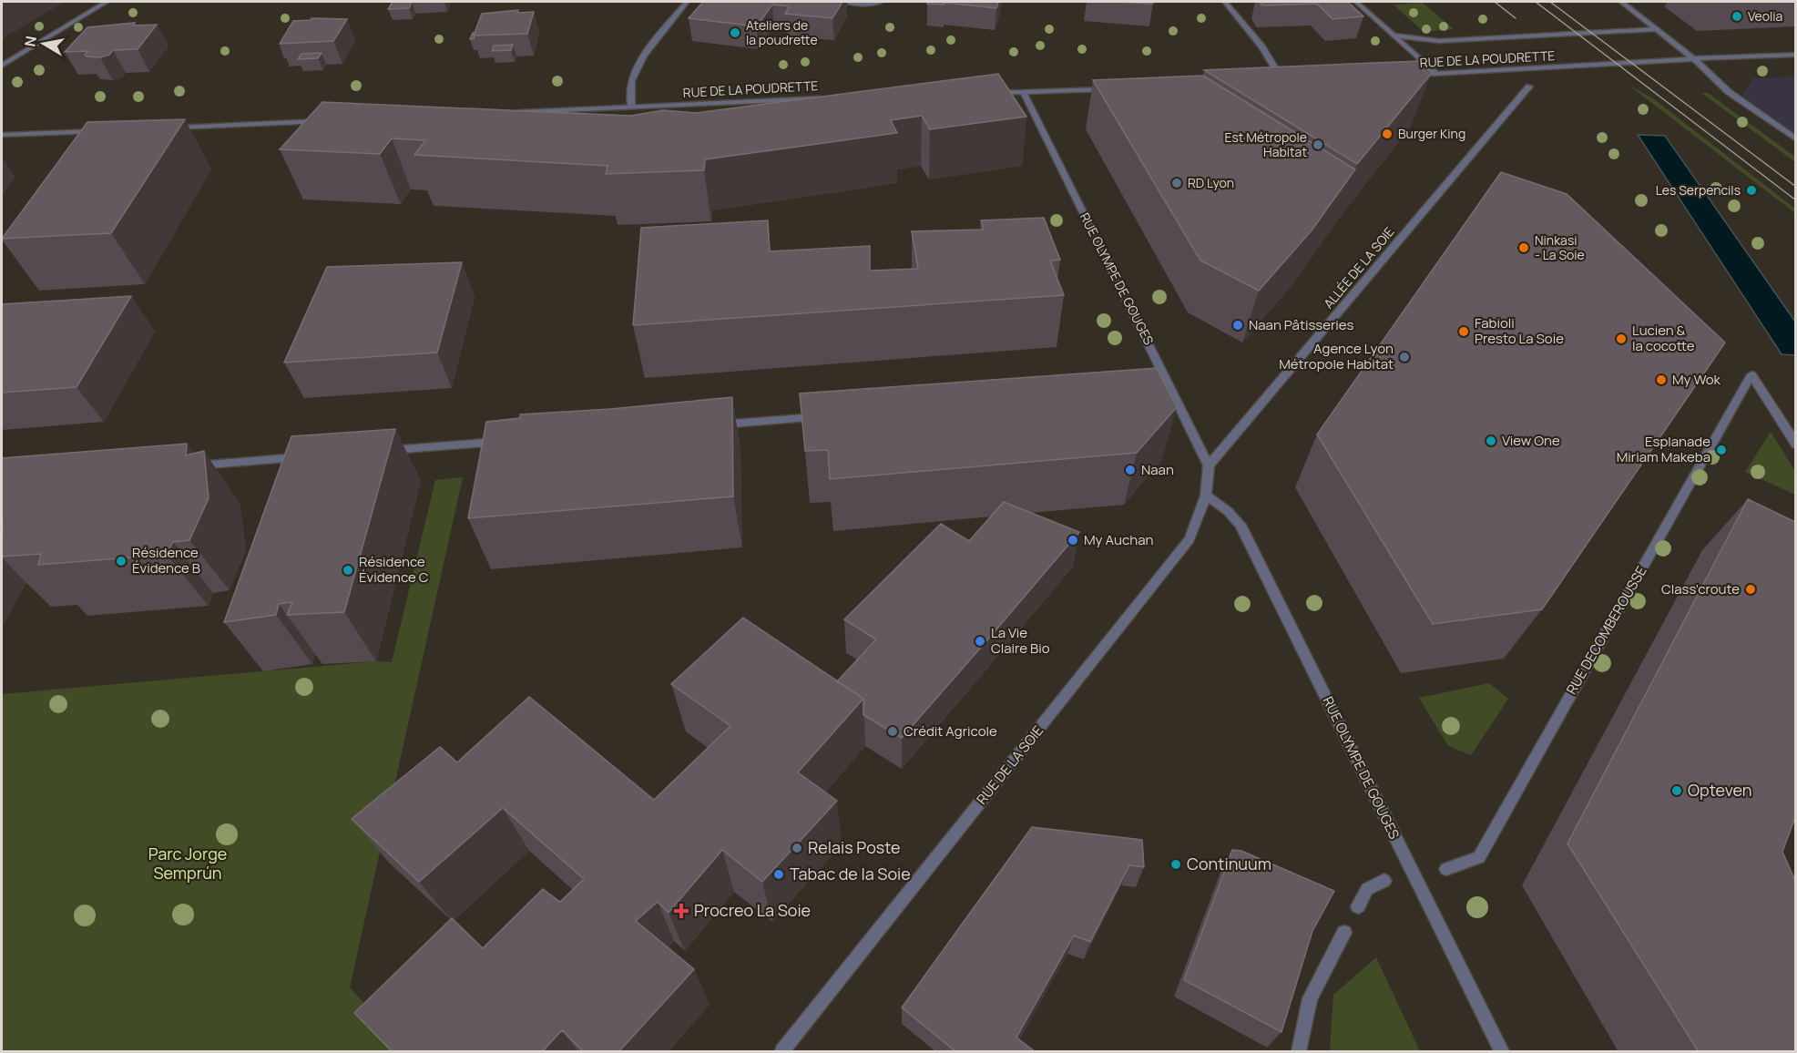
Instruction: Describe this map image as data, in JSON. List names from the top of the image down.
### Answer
{
  "streets": {
    "street": [
      "RUE DE LA POUDRETTE",
      "ALLÉE DE LA SOIE",
      "RUE OLYMPE DE GOUGES",
      "RUE DECOMBEROUSSE",
      "RUE DE LA SOIE"
    ]
  },
  "crossings": [
    ["ALLÉE DE LA SOIE", "RUE OLYMPE DE GOUGES"],
    ["ALLÉE DE LA SOIE", "RUE DE LA SOIE"],
    ["RUE OLYMPE DE GOUGES", "RUE DE LA SOIE"]
  ],
  "parks": ["Parc Jorge Semprún"],
  "places": {
    "other": [
      "Veolia",
      "Ateliers de la poudrette",
      "Burger King",
      "Est Métropole Habitat",
      "RD Lyon",
      "Les Serpencils",
      "Ninkasi - La Soie",
      "Naan Pâtisseries",
      "Fabioli Presto La Soie",
      "Lucien & la cocotte",
      "Agence Lyon Métropole Habitat",
      "My Wok",
      "View One",
      "Esplanade Miriam Makeba",
      "Naan",
      "My Auchan",
      "Résidence Évidence B",
      "Résidence Évidence C",
      "Class'croute",
      "La Vie Claire Bio",
      "Crédit Agricole",
      "Opteven",
      "Relais Poste",
      "Continuum",
      "Tabac de la Soie"
    ],
    "health": ["Procreo La Soie"]
  },
  "north": "left"
}
